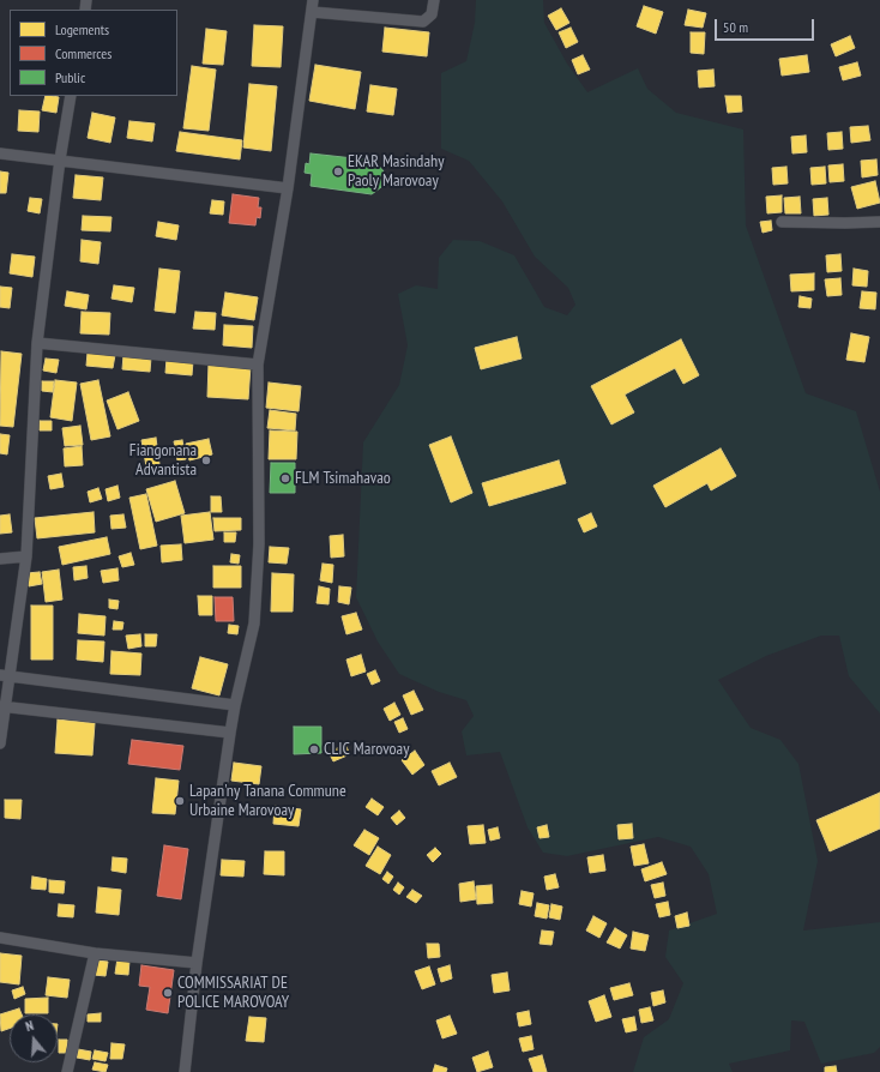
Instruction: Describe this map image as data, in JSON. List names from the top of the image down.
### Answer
{
  "places": [
    "EKAR Masindahy Paoly Marovoay",
    "Fiangonana Advantista",
    "FLM Tsimahavao",
    "CLIC Marovoay",
    "Lapan'ny Tanana Commune Urbaine Marovoay",
    "COMMISSARIAT DE POLICE MAROVOAY"
  ],
  "legend": ["Logements", "Commerces", "Public"],
  "scale_bar": "50 m",
  "north": "top"
}
